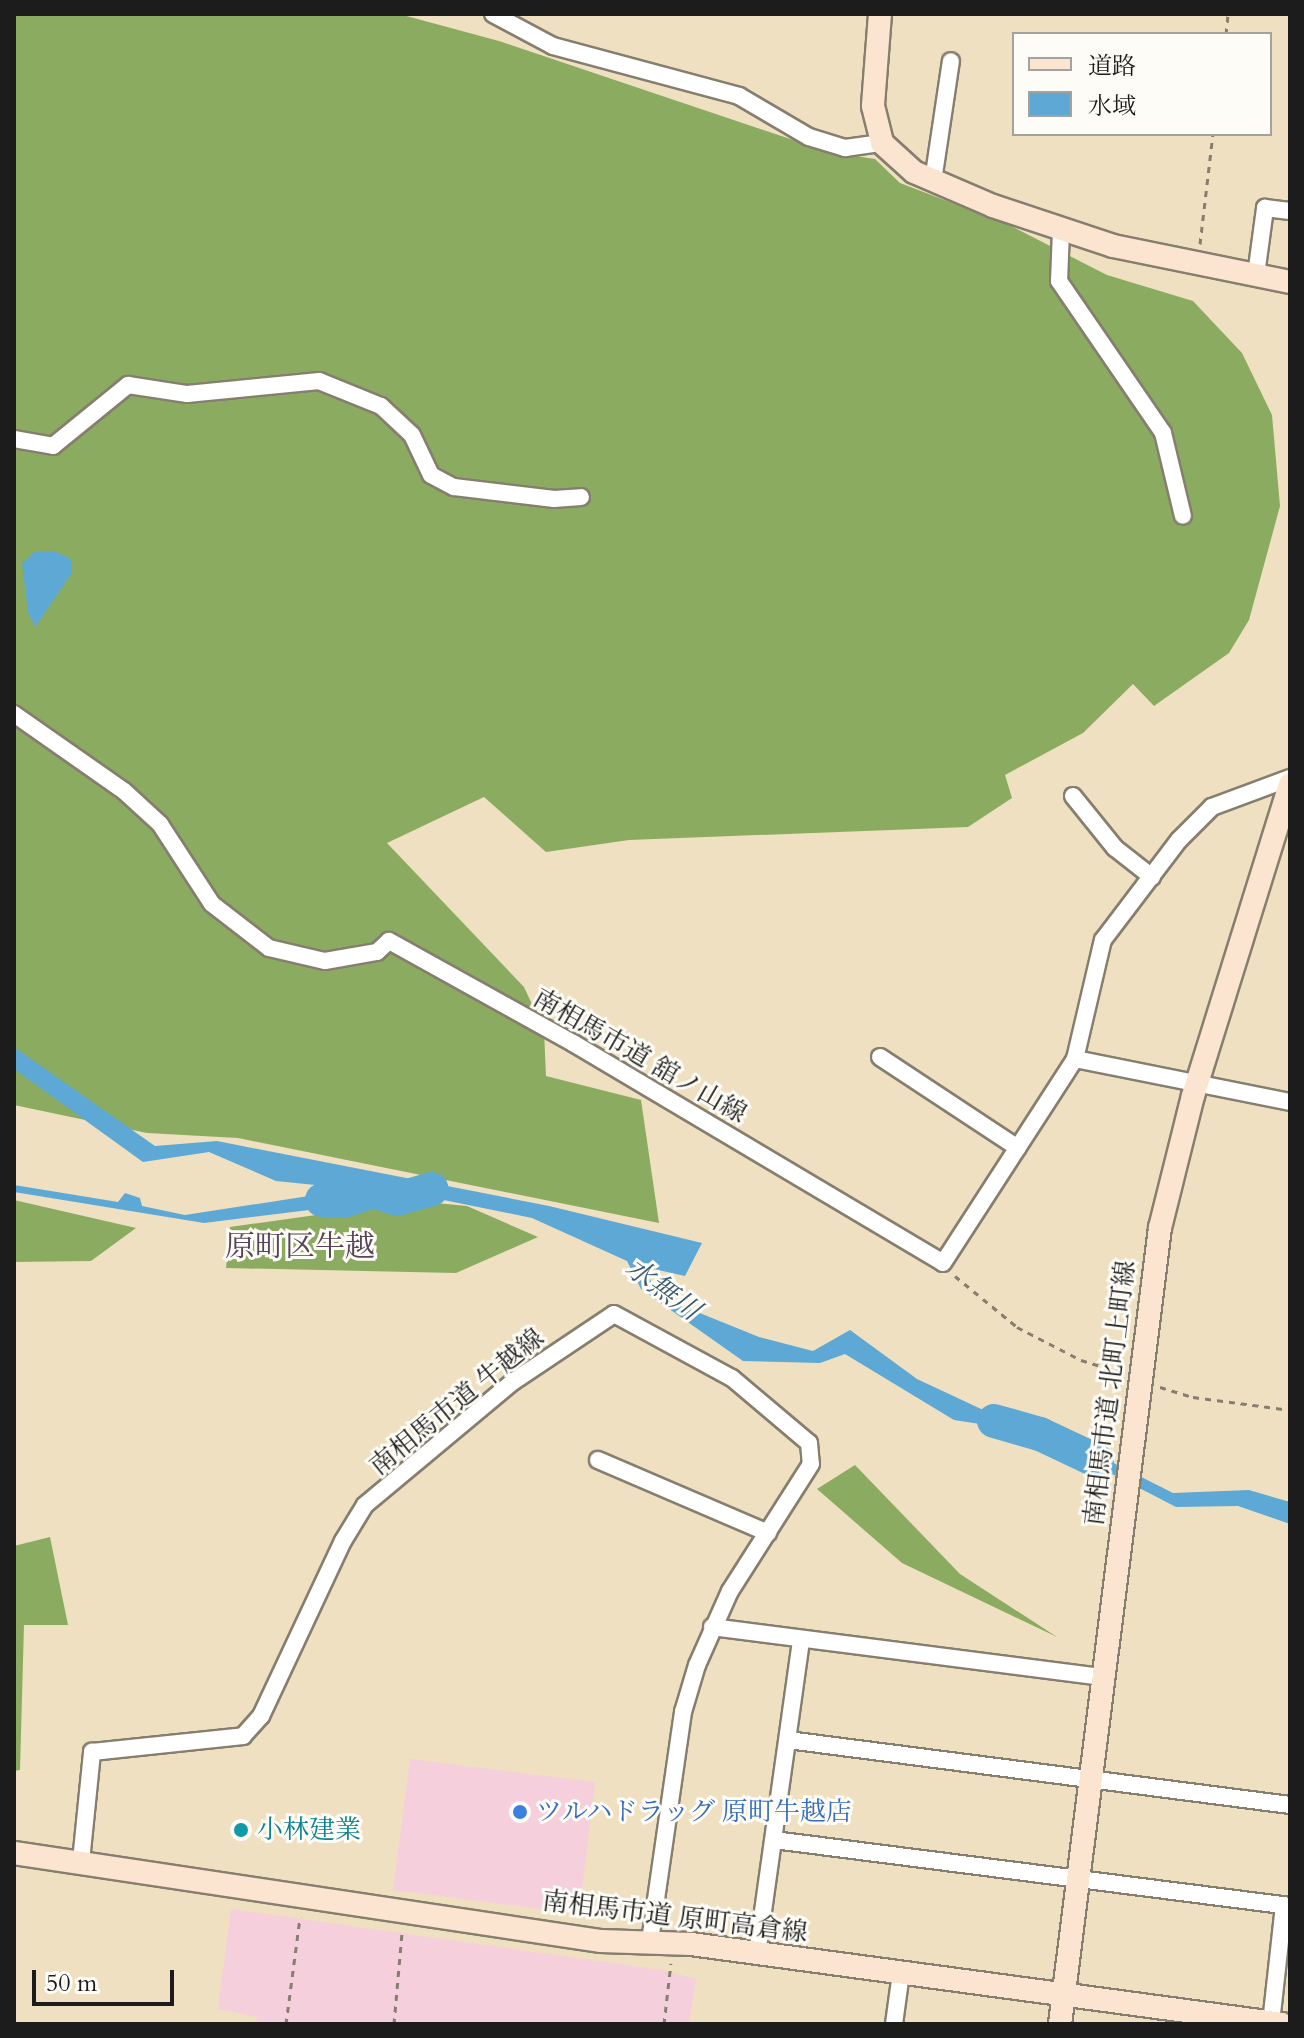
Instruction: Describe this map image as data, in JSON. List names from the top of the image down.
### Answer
{
  "streets": {
    "street": [
      "南相馬市道 舘ノ山線",
      "南相馬市道 北町上町線",
      "南相馬市道 牛越線",
      "南相馬市道 原町高倉線"
    ]
  },
  "crossings": [
    ["南相馬市道 北町上町線", "南相馬市道 原町高倉線"],
    ["南相馬市道 牛越線", "南相馬市道 原町高倉線"]
  ],
  "districts": ["原町区牛越"],
  "water": ["水無川"],
  "places": ["ツルハドラッグ 原町牛越店", "小林建業"],
  "legend": ["道路", "水域"],
  "scale_bar": "50 m"
}
